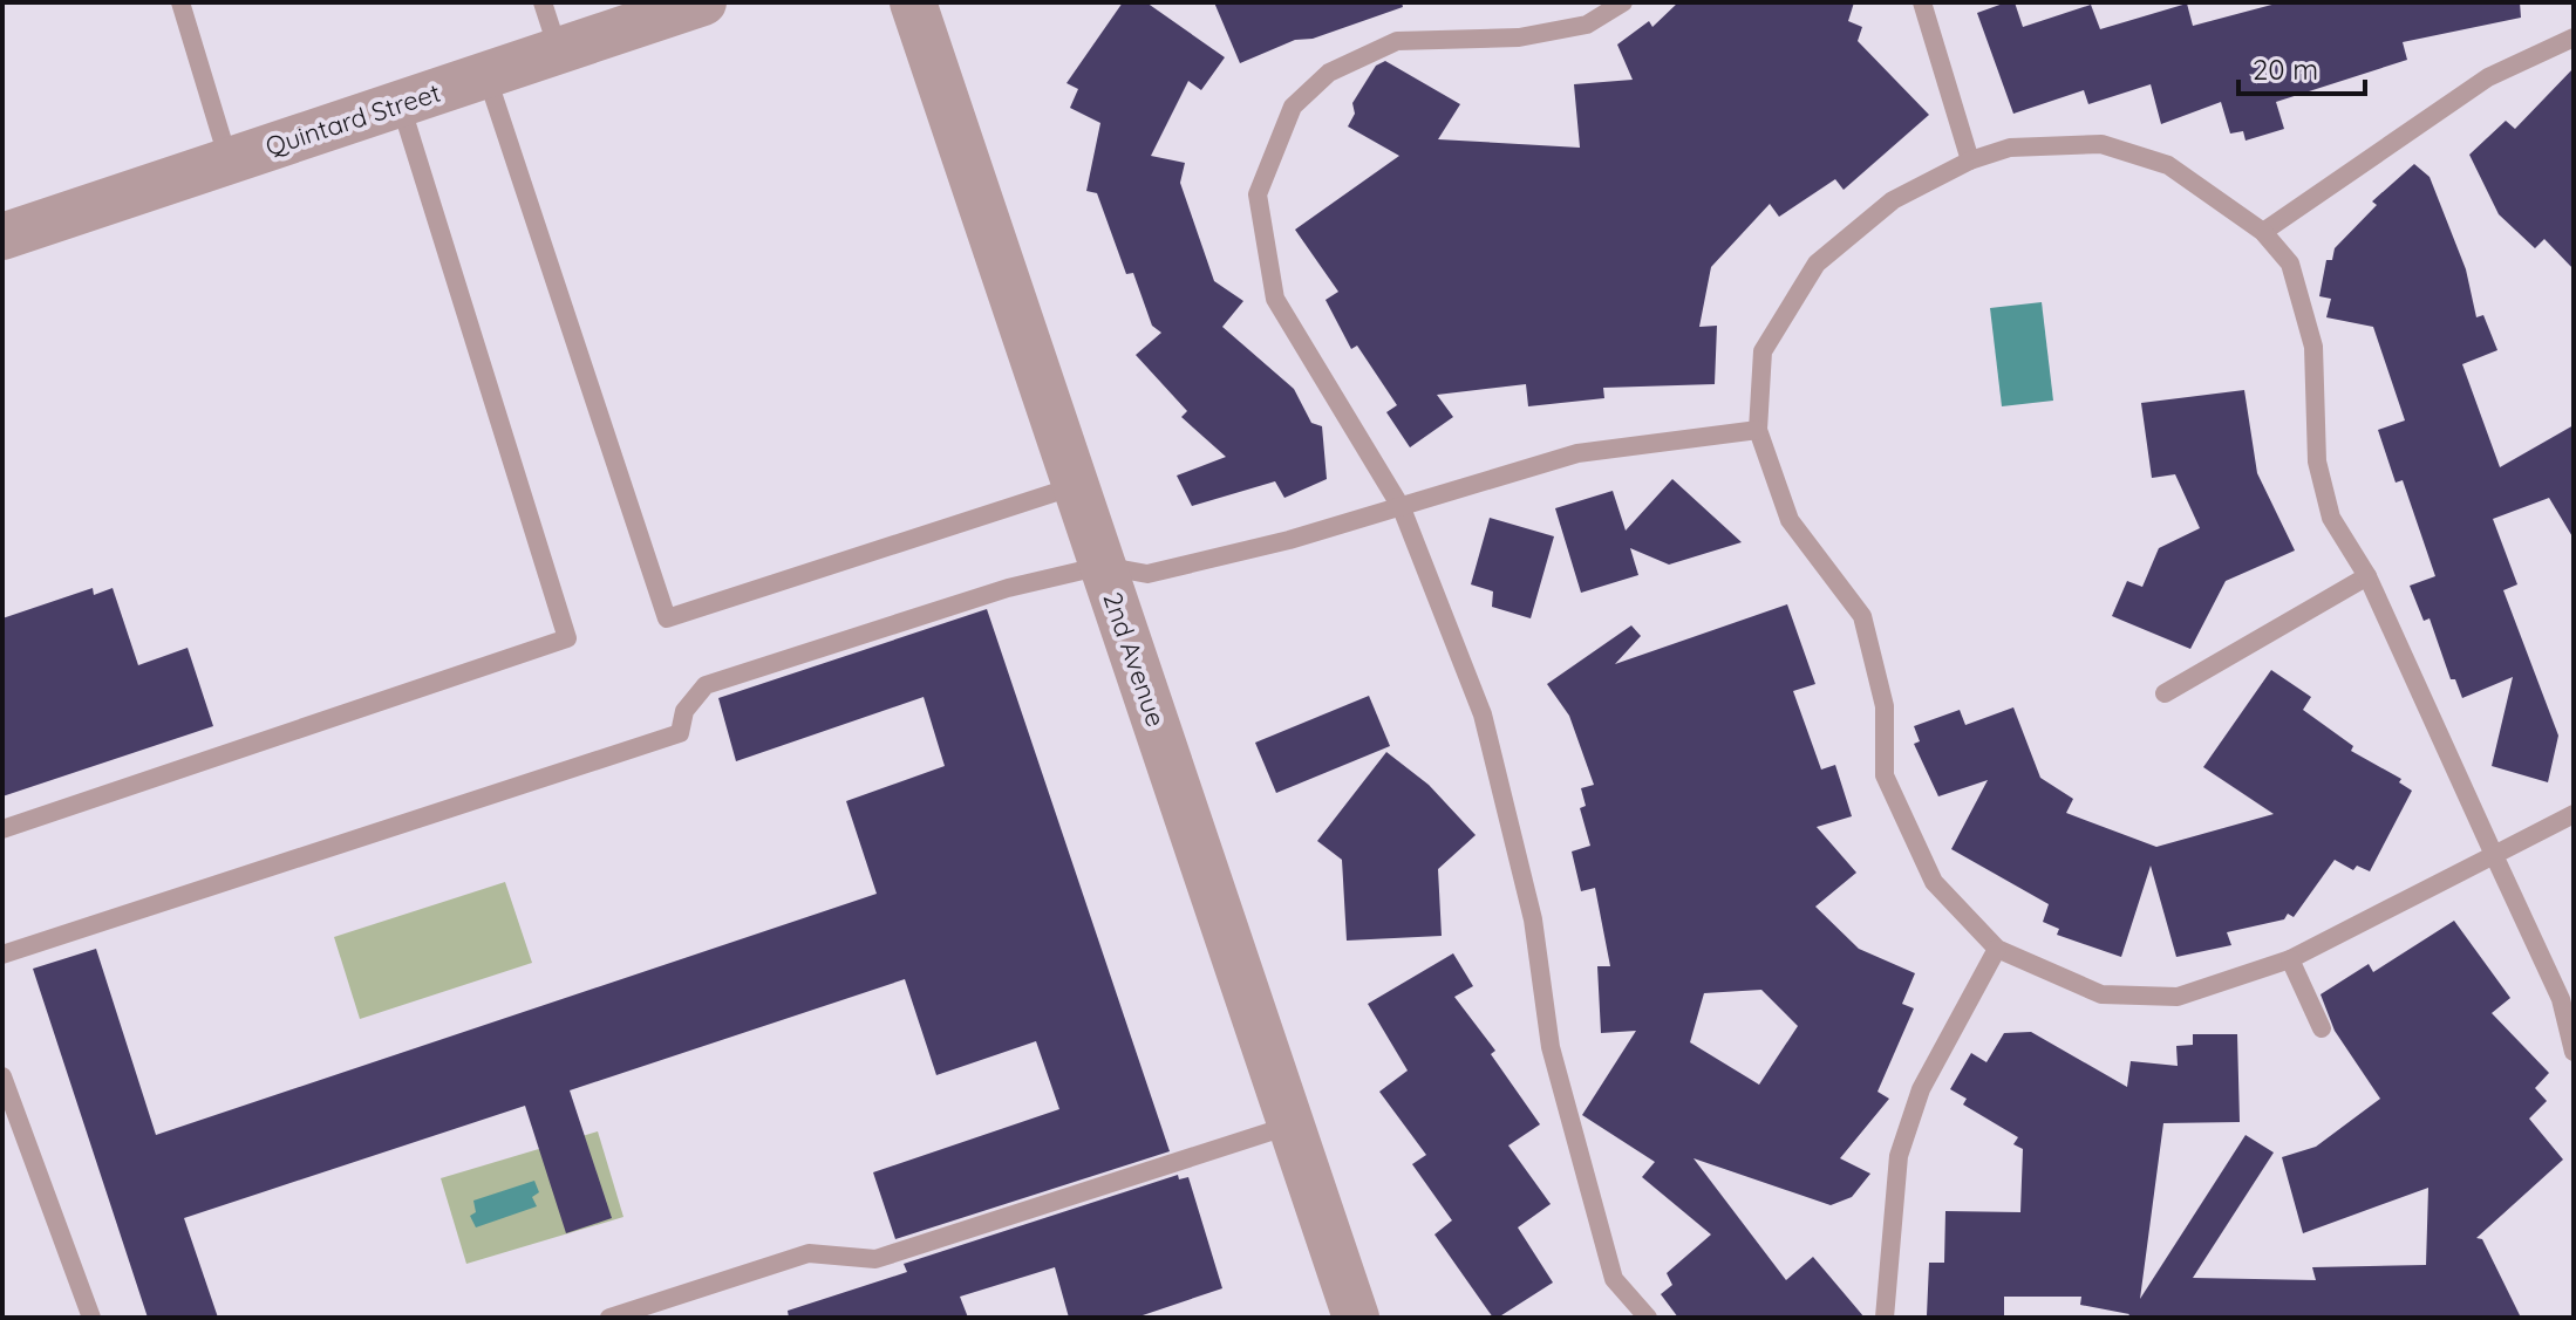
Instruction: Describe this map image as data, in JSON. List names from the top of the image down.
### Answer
{
  "streets": {
    "street": ["Quintard Street", "2nd Avenue"]
  },
  "scale_bar": "20 m"
}
